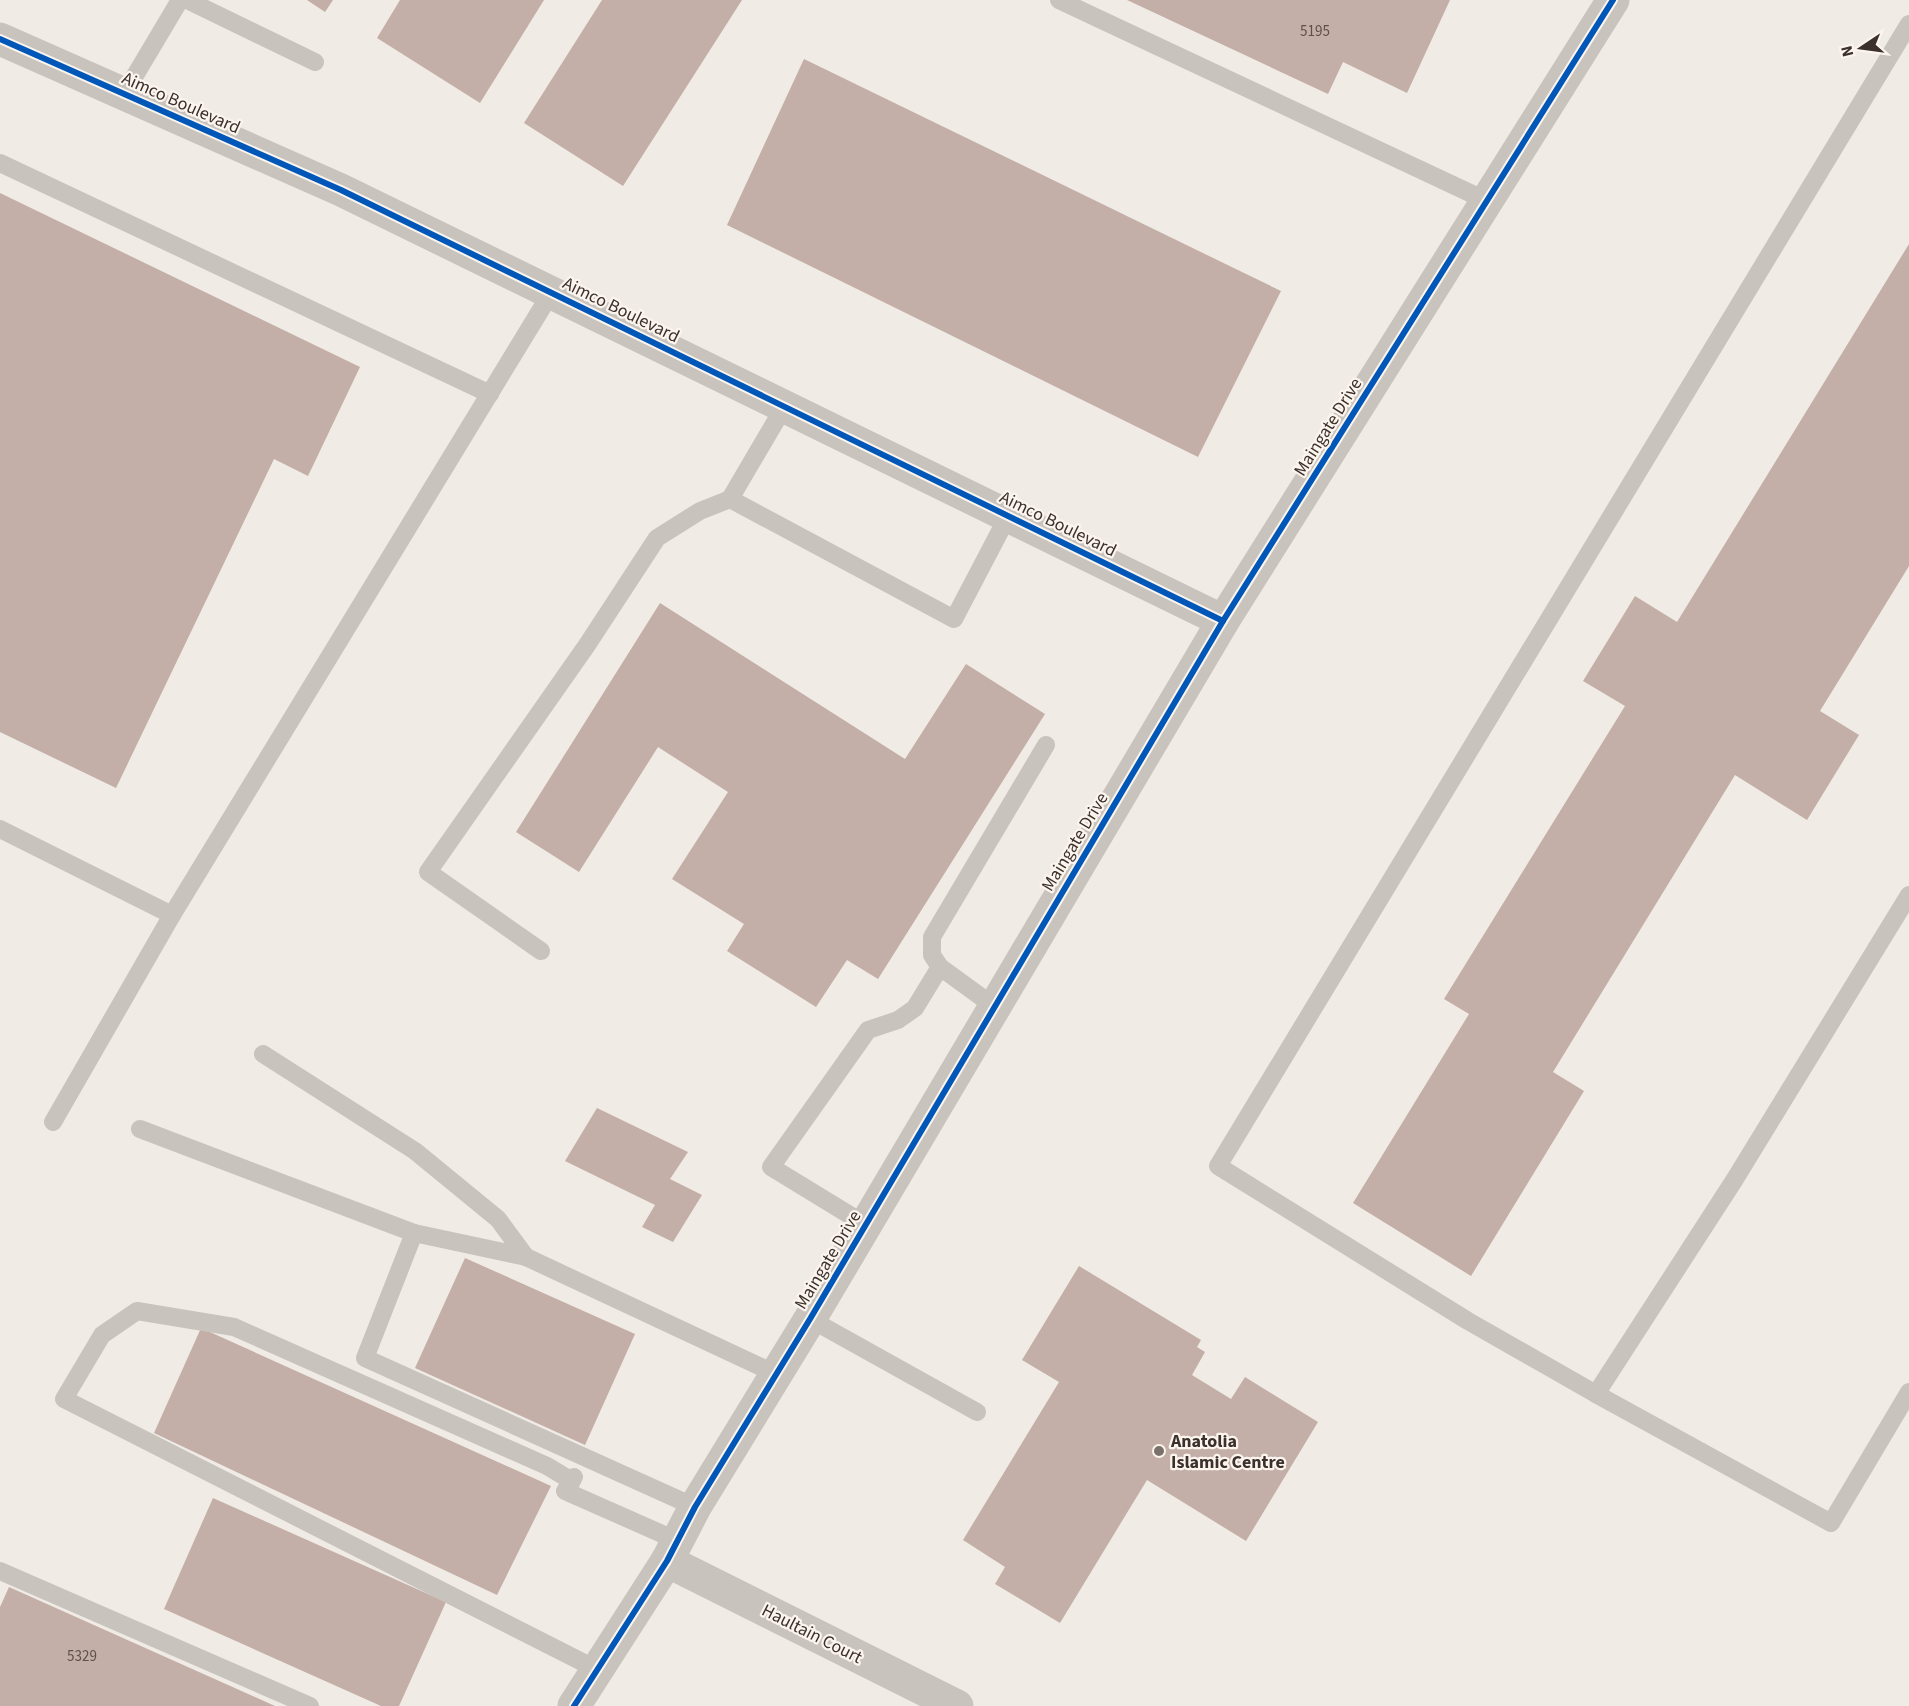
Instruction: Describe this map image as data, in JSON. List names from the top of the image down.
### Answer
{
  "streets": {
    "street": ["Aimco Boulevard", "Maingate Drive", "Haultain Court"]
  },
  "crossings": [
    ["Aimco Boulevard", "Maingate Drive"],
    ["Maingate Drive", "Haultain Court"]
  ],
  "places": ["Anatolia Islamic Centre"],
  "house_numbers": ["5195", "5329"],
  "north": "left"
}
